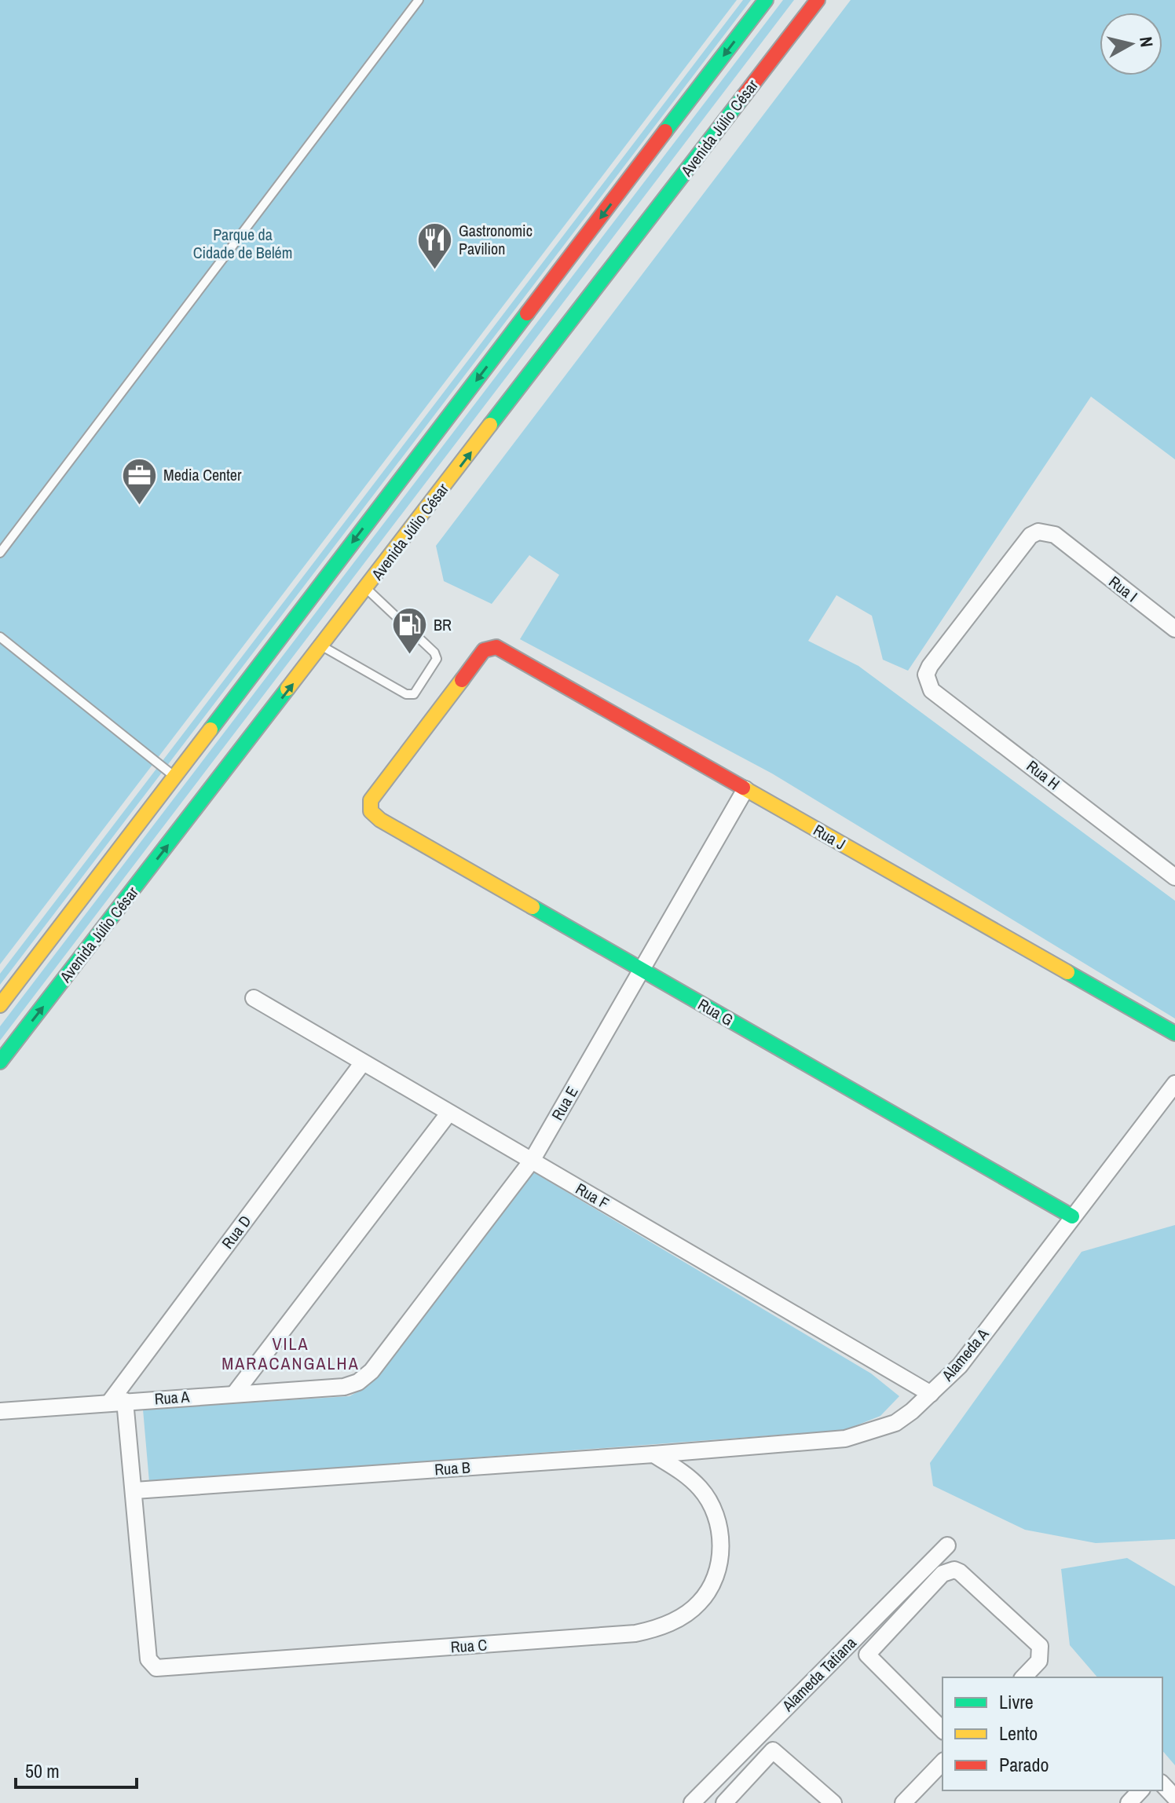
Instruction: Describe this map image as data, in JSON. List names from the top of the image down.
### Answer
{
  "streets": {
    "main road": ["Avenida Júlio César", "Rua J", "Rua G"],
    "street": [
      "Rua I",
      "Rua H",
      "Rua E",
      "Rua F",
      "Rua D",
      "Alameda A",
      "Rua A",
      "Rua B",
      "Rua C",
      "Alameda Tatiana"
    ]
  },
  "crossings": [
    ["Rua I", "Rua H"],
    ["Rua J", "Rua G"],
    ["Rua J", "Rua E"],
    ["Rua G", "Rua E"],
    ["Rua G", "Alameda A"],
    ["Rua E", "Rua F"],
    ["Rua E", "Rua A"],
    ["Rua F", "Rua D"],
    ["Rua F", "Alameda A"],
    ["Rua D", "Rua A"],
    ["Alameda A", "Rua B"],
    ["Alameda A", "Rua C"],
    ["Rua B", "Rua C"]
  ],
  "districts": ["VILA MARACANGALHA"],
  "parks": ["Parque da Cidade de Belém"],
  "places": {
    "restaurant": ["Gastronomic Pavilion"],
    "office": ["Media Center"],
    "fuel station": ["BR"]
  },
  "legend": ["Livre", "Lento", "Parado"],
  "scale_bar": "50 m",
  "north": "right"
}
